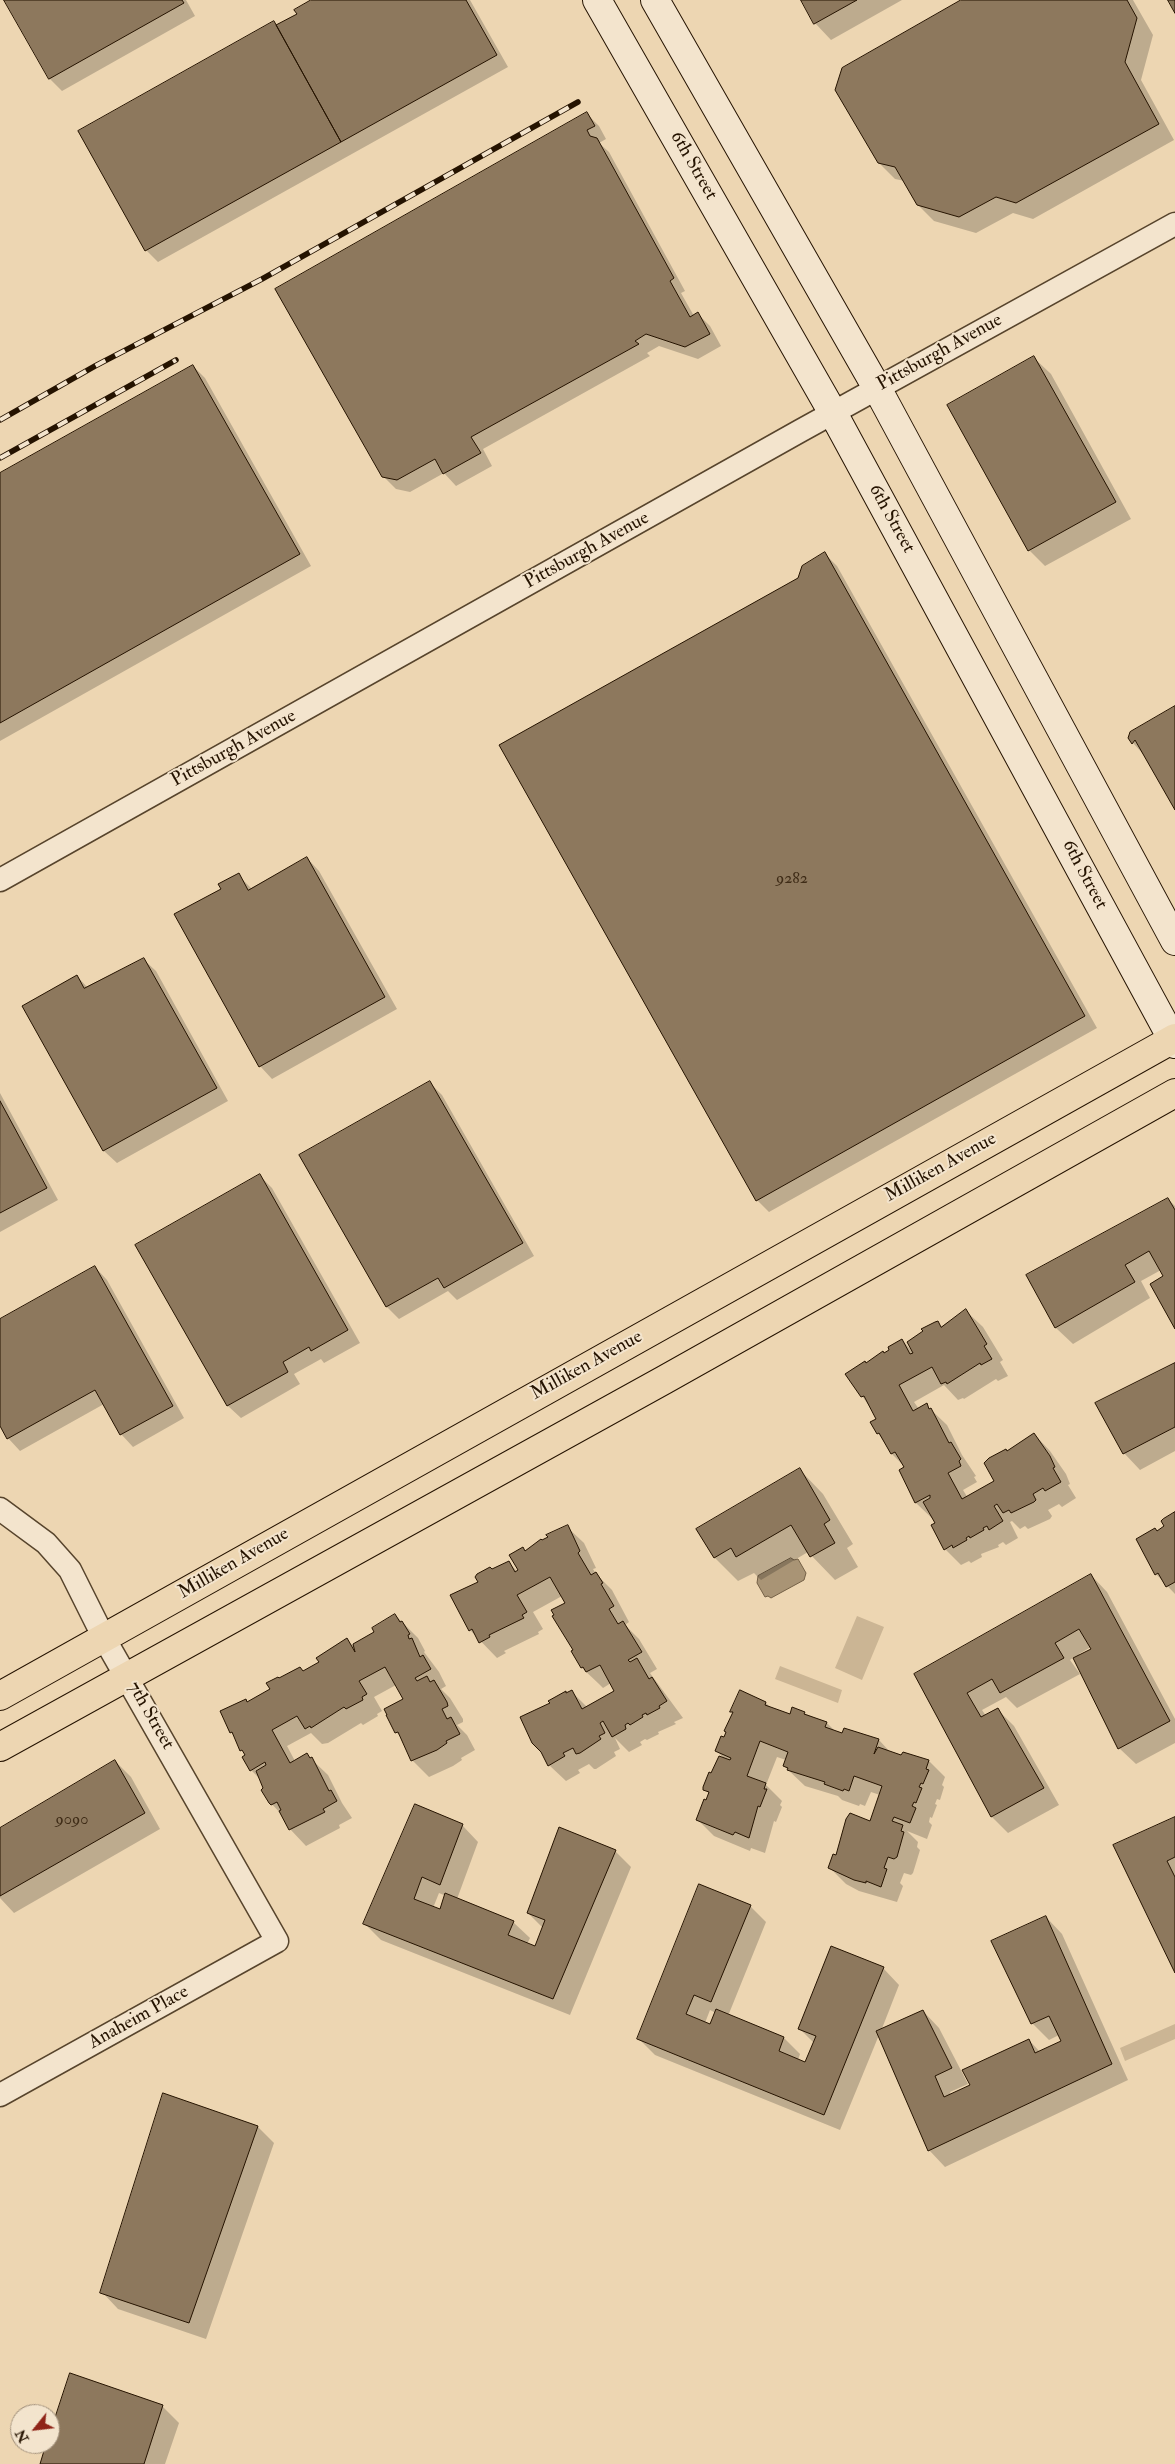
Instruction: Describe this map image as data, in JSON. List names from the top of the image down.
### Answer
{
  "streets": {
    "main road": ["6th Street", "Milliken Avenue"],
    "street": ["Pittsburgh Avenue", "7th Street", "Anaheim Place"]
  },
  "crossings": [
    ["6th Street", "Pittsburgh Avenue"],
    ["6th Street", "Milliken Avenue"],
    ["Milliken Avenue", "7th Street"],
    ["7th Street", "Anaheim Place"]
  ],
  "house_numbers": ["9282", "9090"],
  "north": "bottom left"
}
